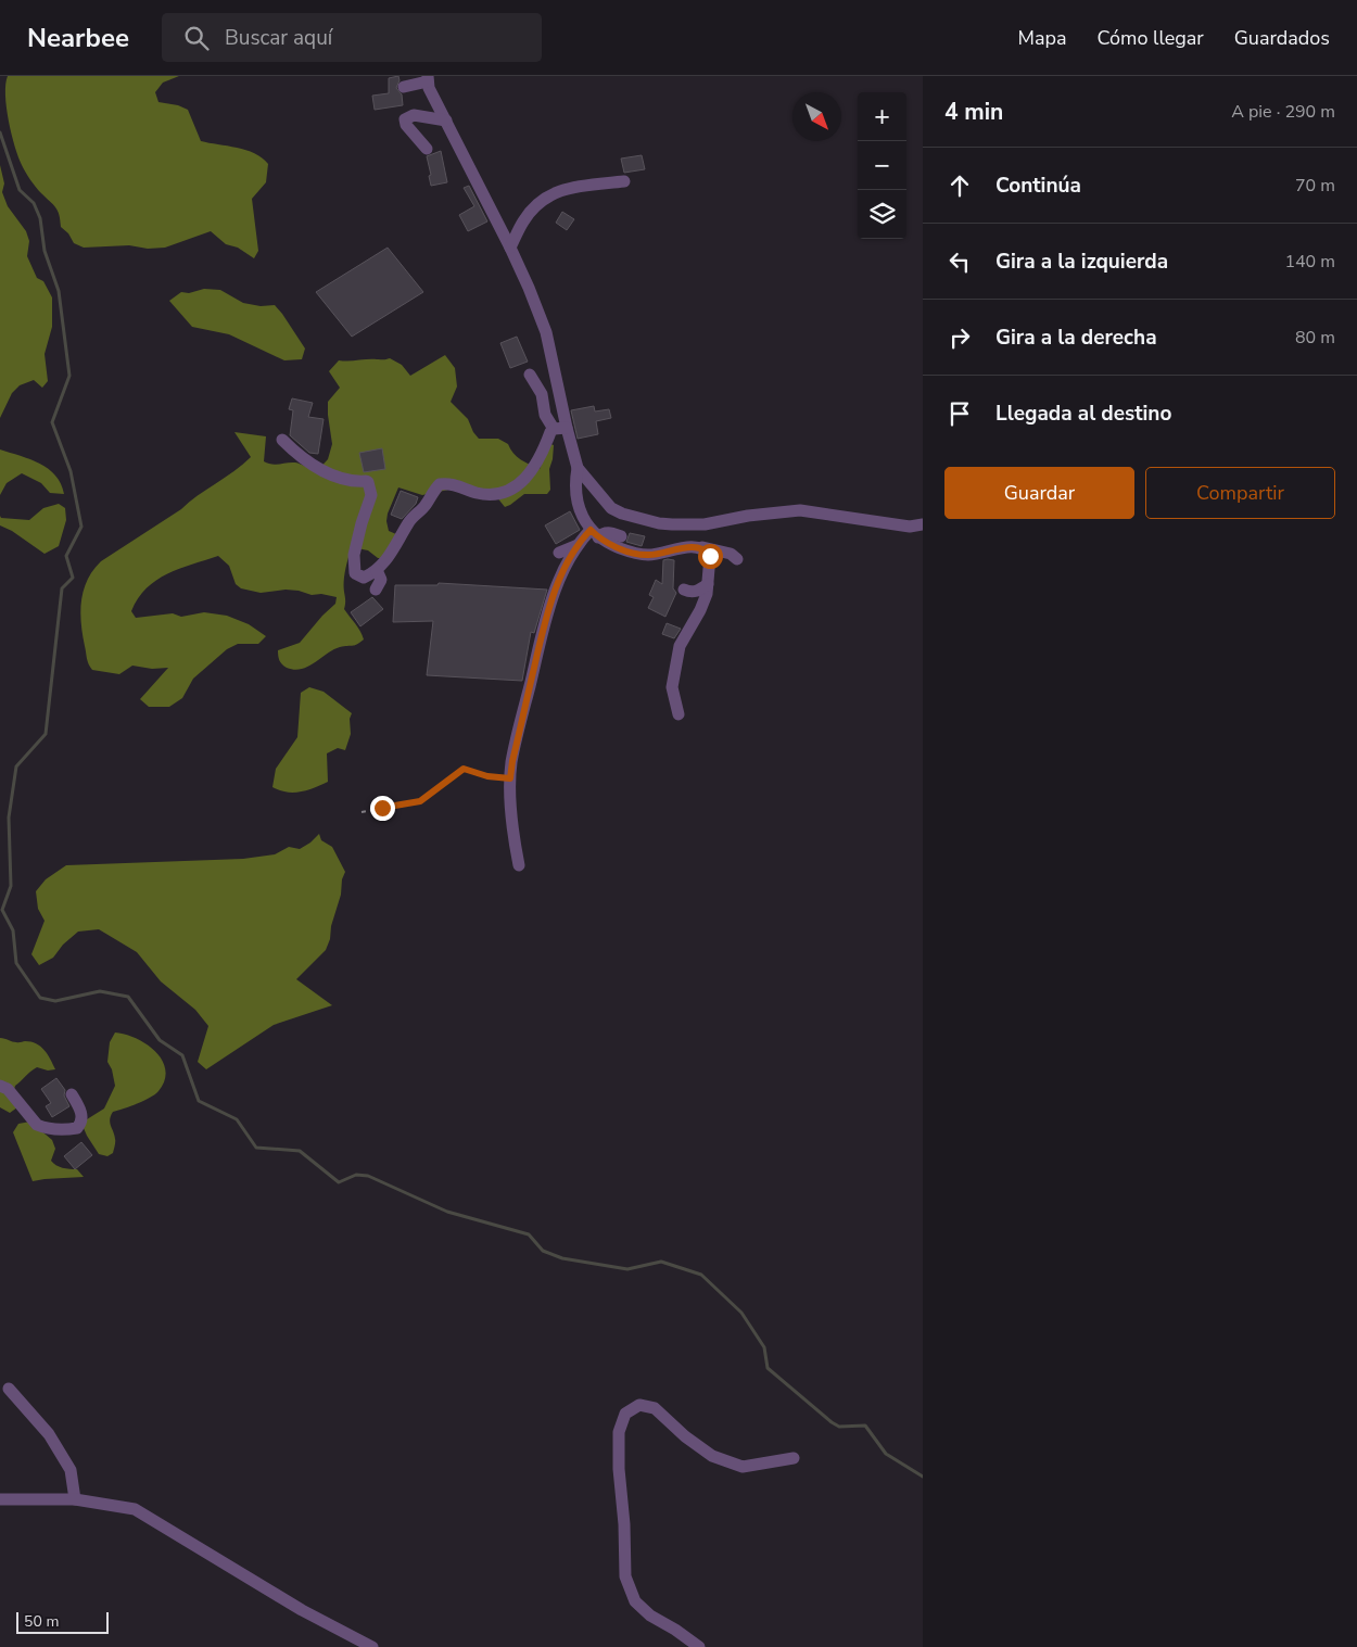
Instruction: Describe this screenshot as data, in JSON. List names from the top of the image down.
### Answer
{
  "scale_bar": "50 m",
  "north": "bottom right",
  "page": {
    "header": "Nearbee",
    "search": "Buscar aquí",
    "nav": ["Mapa", "Cómo llegar", "Guardados"],
    "heading": ["4 min", "A pie · 290 m"],
    "map_buttons": ["+", "−"],
    "list": [
      ["Continúa", "70 m"],
      ["Gira a la izquierda", "140 m"],
      ["Gira a la derecha", "80 m"],
      "Llegada al destino"
    ],
    "buttons": ["Guardar", "Compartir"],
    "scale": "50 m"
  }
}
